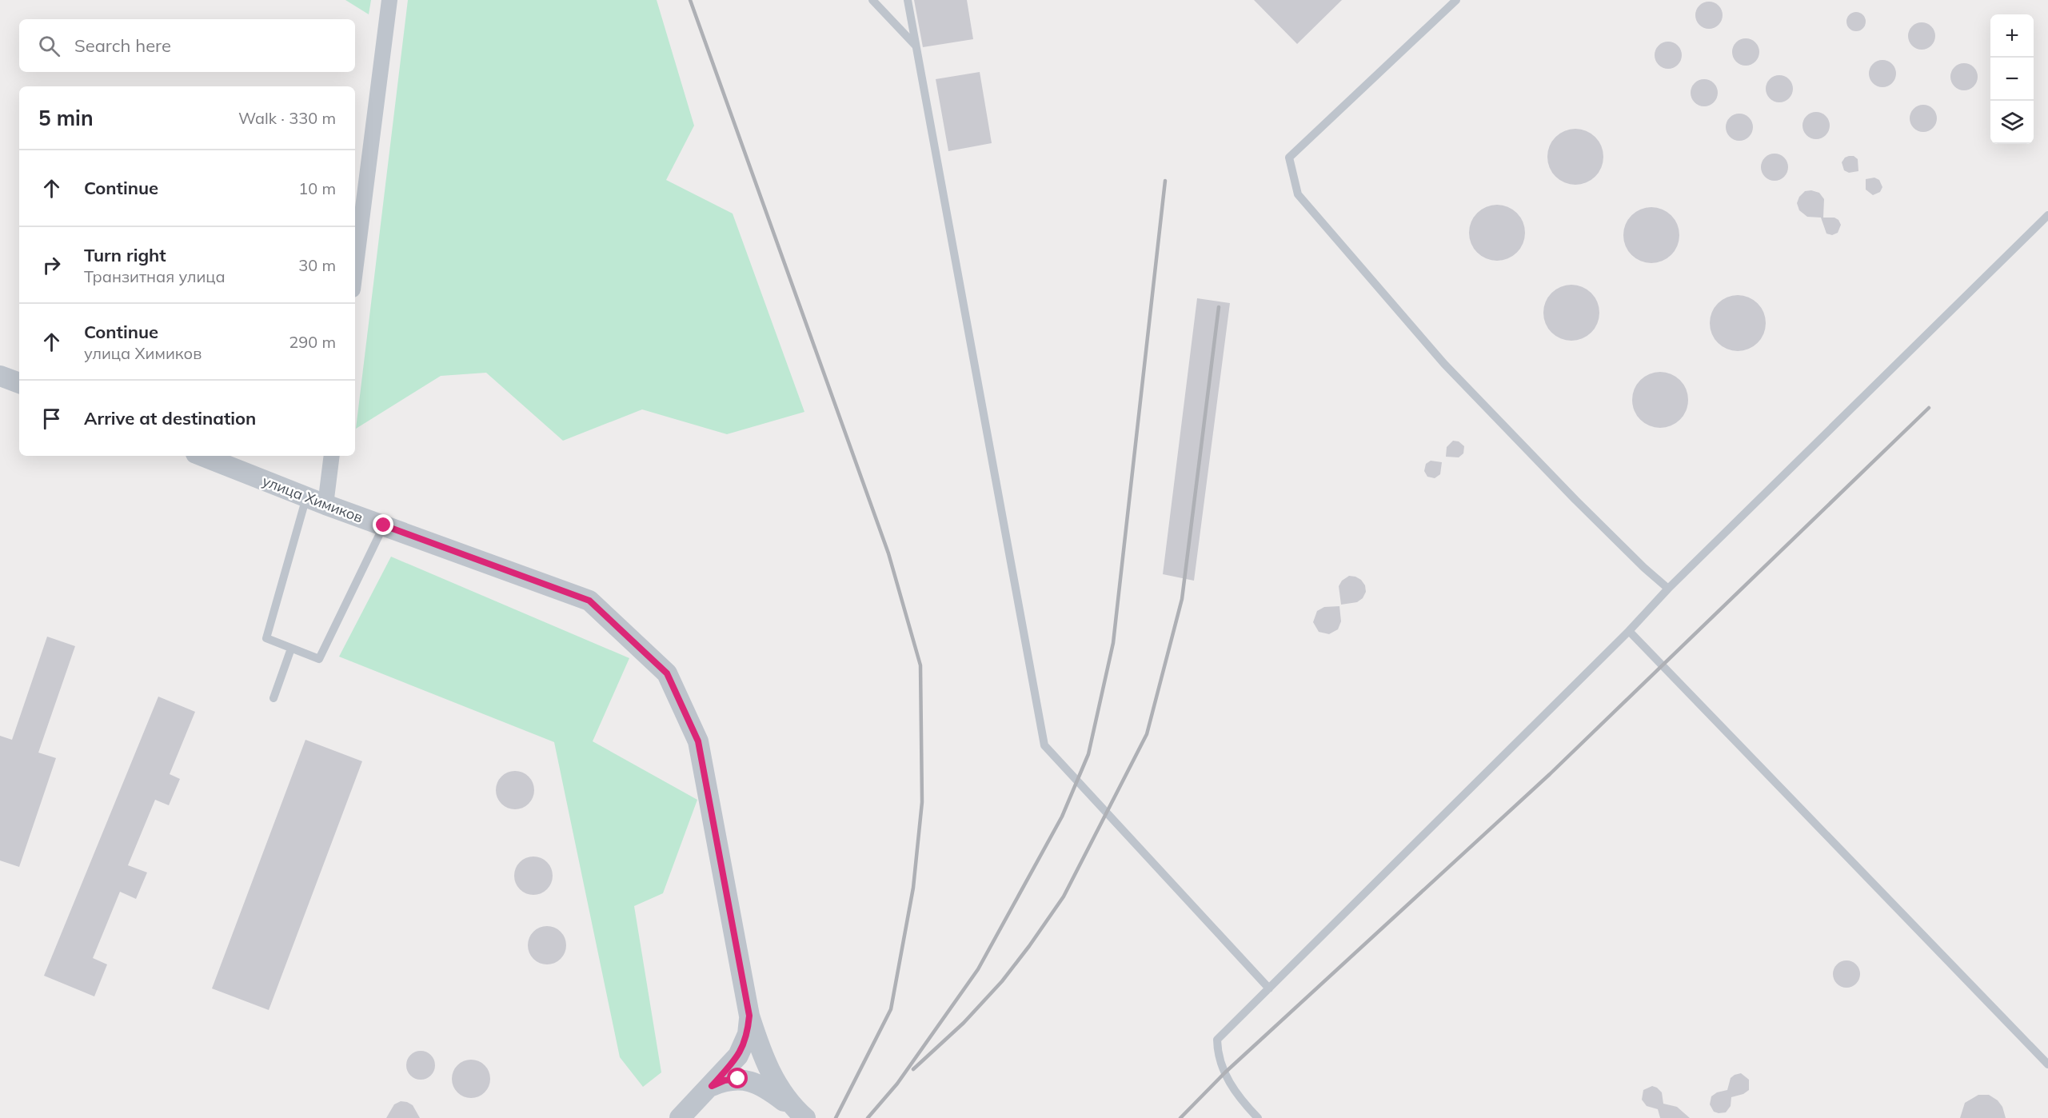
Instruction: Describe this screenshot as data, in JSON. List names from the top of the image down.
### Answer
{
  "streets": {
    "street": ["улица Химиков"]
  },
  "page": {
    "map_buttons": ["+", "−"],
    "search": "Search here",
    "heading": ["5 min", "Walk · 330 m"],
    "list": [
      ["Continue", "10 m"],
      ["Turn right", "Транзитная улица", "30 m"],
      ["Continue", "улица Химиков", "290 m"],
      "Arrive at destination"
    ]
  }
}
